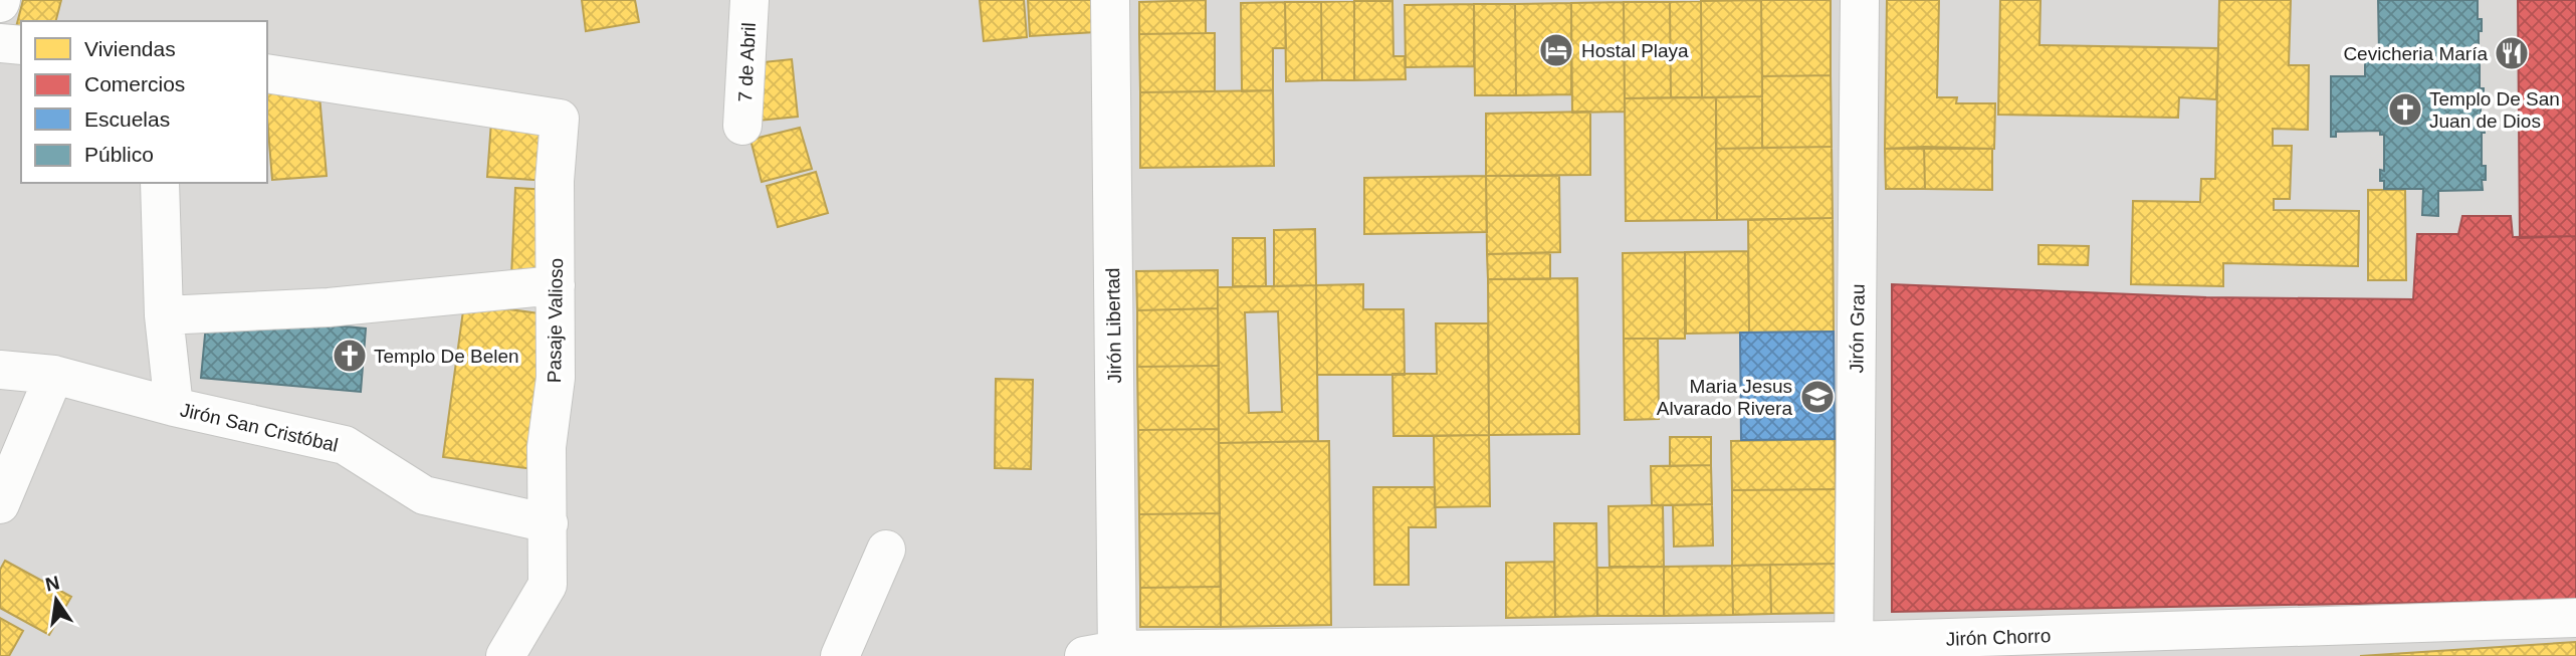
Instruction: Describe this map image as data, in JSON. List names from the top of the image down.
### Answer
{
  "streets": {
    "street": [
      "7 de Abril",
      "Pasaje Valioso",
      "Jirón Libertad",
      "Jirón Grau",
      "Jirón San Cristóbal",
      "Jirón Chorro"
    ]
  },
  "crossings": [
    ["Pasaje Valioso", "Jirón San Cristóbal"],
    ["Jirón Libertad", "Jirón Chorro"],
    ["Jirón Grau", "Jirón Chorro"]
  ],
  "places": {
    "hotel": ["Hostal Playa"],
    "restaurant": ["Cevicheria María"],
    "church": ["Templo De San Juan de Dios", "Templo De Belen"],
    "school or university": ["Maria Jesus Alvarado Rivera"]
  },
  "legend": [
    "Viviendas",
    "Comercios",
    "Escuelas",
    "Público"
  ],
  "north": "top"
}
